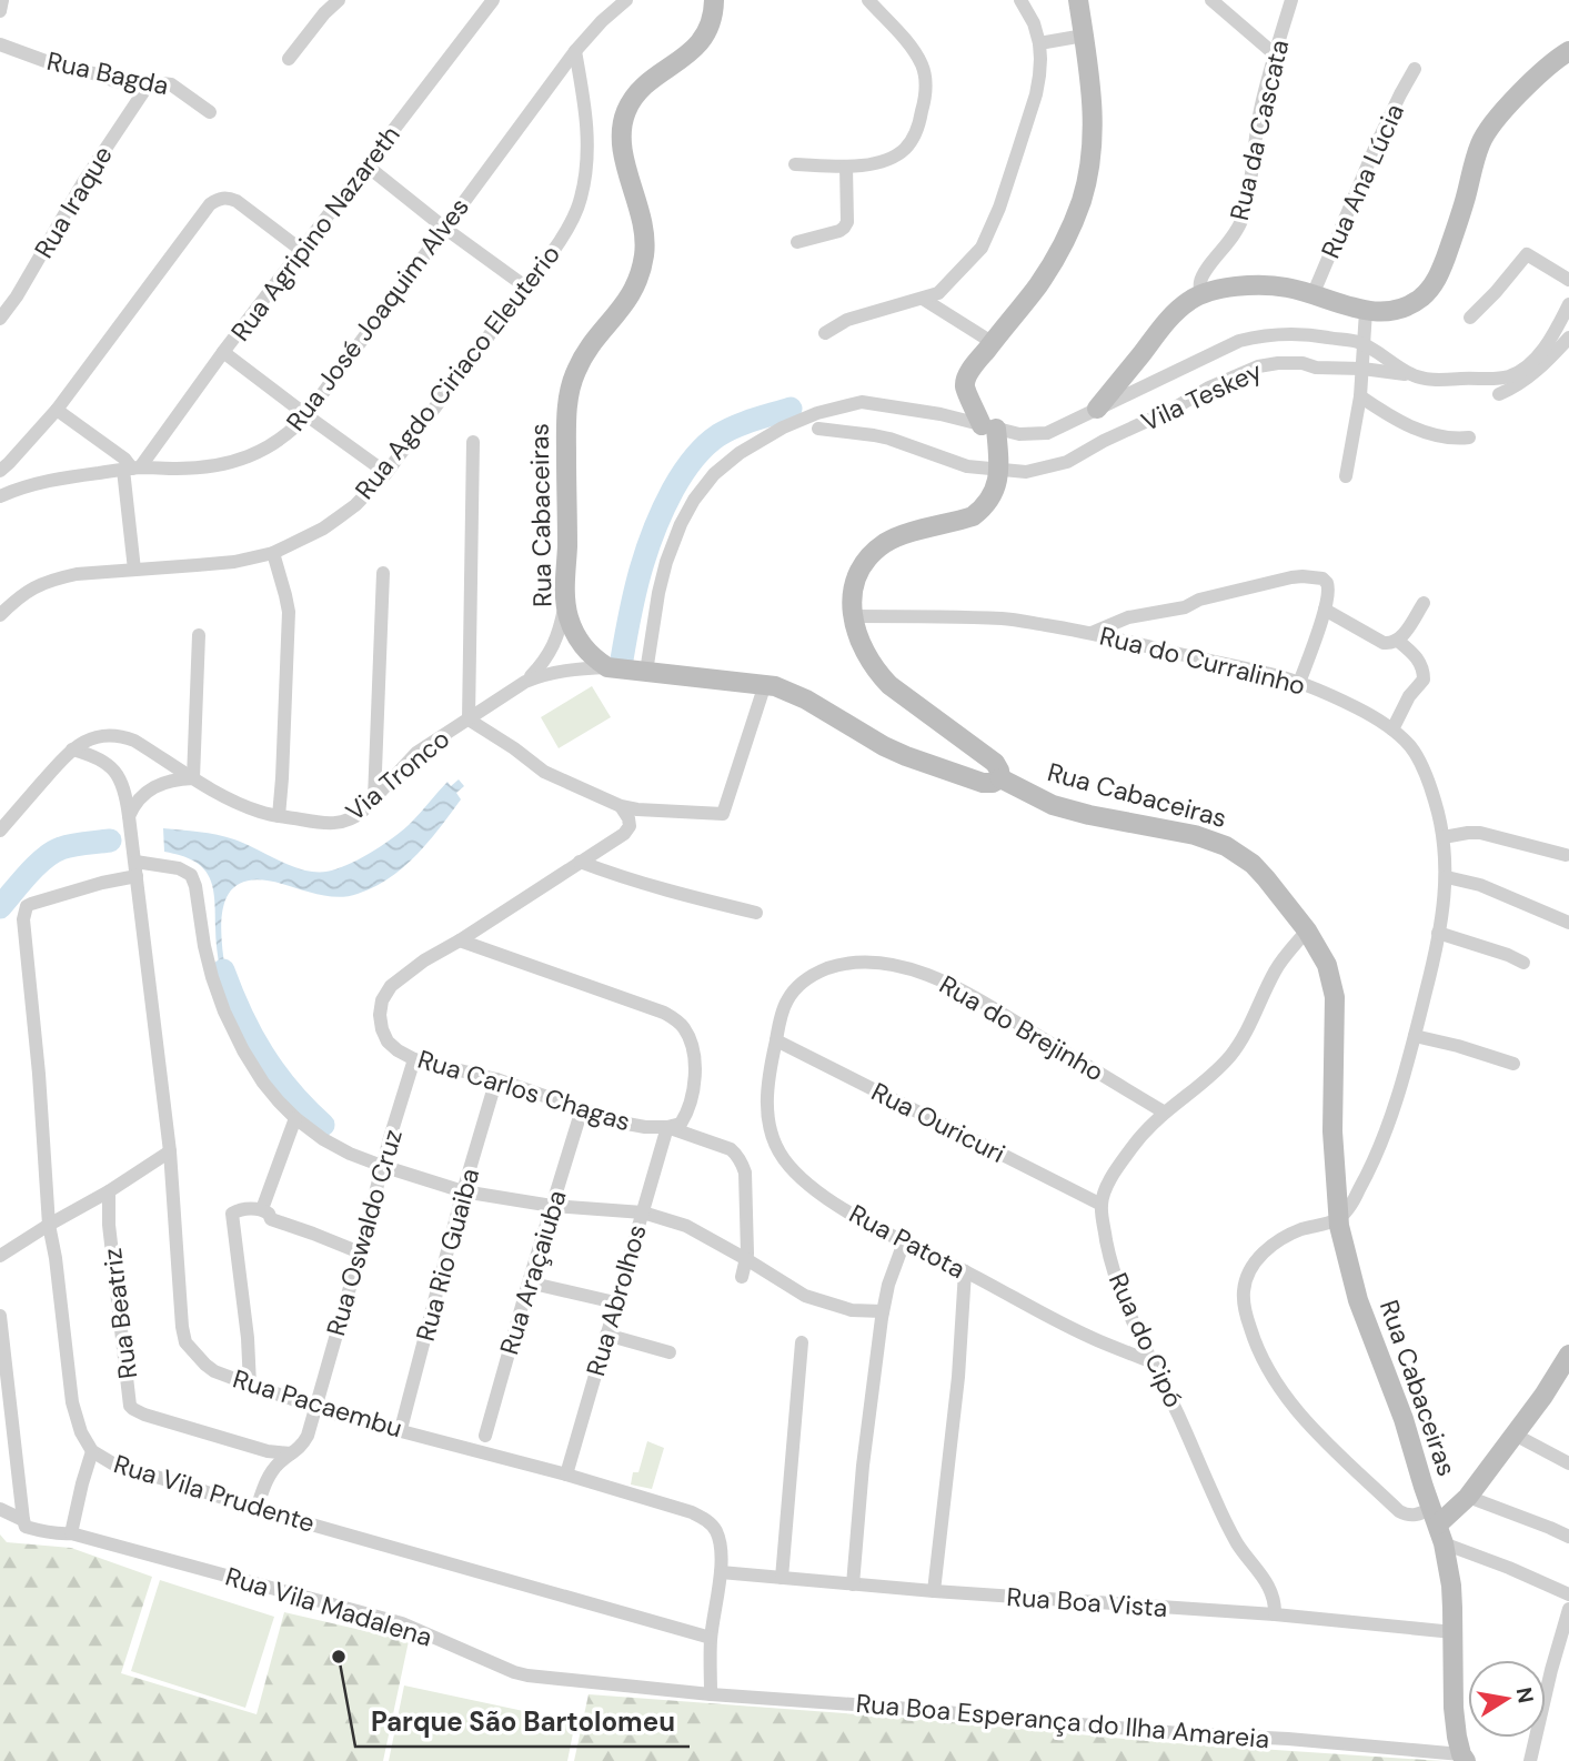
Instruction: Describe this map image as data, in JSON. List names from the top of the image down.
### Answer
{
  "streets": {
    "main road": ["Rua Cabaceiras"],
    "street": [
      "Rua Bagda",
      "Rua da Cascata",
      "Rua Ana Lúcia",
      "Rua Iraque",
      "Rua Agripino Nazareth",
      "Rua José Joaquim Alves",
      "Rua Agdo Ciriaco Eleuterio",
      "Vila Teskey",
      "Rua do Curralinho",
      "Via Tronco",
      "Rua do Brejinho",
      "Rua Carlos Chagas",
      "Rua Ouricuri",
      "Rua Oswaldo Cruz",
      "Rua Patota",
      "Rua Rio Guaiba",
      "Rua Araçaiuba",
      "Rua Abrolhos",
      "Rua Beatriz",
      "Rua do Cipó",
      "Rua Pacaembu",
      "Rua Vila Prudente",
      "Rua Boa Vista",
      "Rua Vila Madalena",
      "Rua Boa Esperança do Ilha Amareia"
    ]
  },
  "crossings": [
    ["Rua Bagda", "Rua Iraque"],
    ["Rua Agripino Nazareth", "Rua José Joaquim Alves"],
    ["Rua José Joaquim Alves", "Rua Agdo Ciriaco Eleuterio"],
    ["Rua Cabaceiras", "Rua do Curralinho"],
    ["Rua Cabaceiras", "Via Tronco"],
    ["Rua Cabaceiras", "Rua Boa Vista"],
    ["Rua Cabaceiras", "Rua Boa Esperança do Ilha Amareia"],
    ["Via Tronco", "Rua Pacaembu"],
    ["Rua do Brejinho", "Rua Ouricuri"],
    ["Rua do Brejinho", "Rua Patota"],
    ["Rua Carlos Chagas", "Rua Oswaldo Cruz"],
    ["Rua Carlos Chagas", "Rua Rio Guaiba"],
    ["Rua Carlos Chagas", "Rua Araçaiuba"],
    ["Rua Carlos Chagas", "Rua Abrolhos"],
    ["Rua Ouricuri", "Rua Patota"],
    ["Rua Ouricuri", "Rua do Cipó"],
    ["Rua Oswaldo Cruz", "Rua Pacaembu"],
    ["Rua Patota", "Rua do Cipó"],
    ["Rua Rio Guaiba", "Rua Pacaembu"],
    ["Rua Abrolhos", "Rua Pacaembu"],
    ["Rua do Cipó", "Rua Boa Vista"],
    ["Rua Pacaembu", "Rua Vila Prudente"],
    ["Rua Pacaembu", "Rua Boa Vista"],
    ["Rua Pacaembu", "Rua Vila Madalena"],
    ["Rua Pacaembu", "Rua Boa Esperança do Ilha Amareia"],
    ["Rua Vila Madalena", "Rua Boa Esperança do Ilha Amareia"]
  ],
  "places": ["Parque São Bartolomeu"],
  "north": "right"
}
